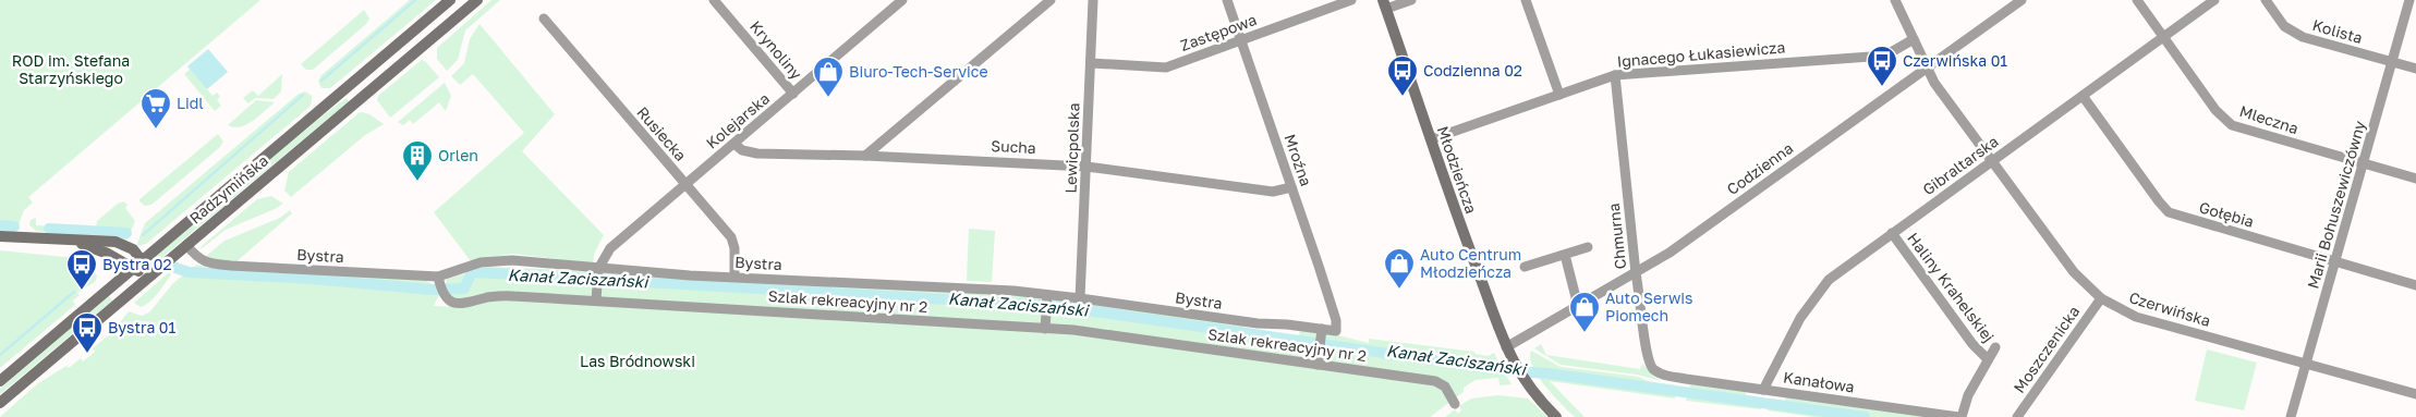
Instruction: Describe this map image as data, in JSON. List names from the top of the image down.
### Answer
{
  "streets": {
    "main road": ["Młodzieńcza", "Radzymińska"],
    "street": [
      "Kolista",
      "Zastępowa",
      "Krynoliny",
      "Ignacego Łukasiewicza",
      "Mleczna",
      "Kolejarska",
      "Rusiecka",
      "Sucha",
      "Lewicpolska",
      "Mroźna",
      "Gibraltarska",
      "Codzienna",
      "Marii Bohuszewiczówny",
      "Gołębia",
      "Chmurna",
      "Bystra",
      "Haliny Krahelskiej",
      "Szlak rekreacyjny nr 2",
      "Czerwińska",
      "Moszczenicka",
      "Kanałowa"
    ]
  },
  "crossings": [
    ["Kolista", "Marii Bohuszewiczówny"],
    ["Zastępowa", "Lewicpolska"],
    ["Zastępowa", "Mroźna"],
    ["Krynoliny", "Kolejarska"],
    ["Ignacego Łukasiewicza", "Młodzieńcza"],
    ["Ignacego Łukasiewicza", "Chmurna"],
    ["Ignacego Łukasiewicza", "Czerwińska"],
    ["Mleczna", "Gibraltarska"],
    ["Mleczna", "Marii Bohuszewiczówny"],
    ["Kolejarska", "Rusiecka"],
    ["Kolejarska", "Sucha"],
    ["Kolejarska", "Bystra"],
    ["Rusiecka", "Bystra"],
    ["Sucha", "Lewicpolska"],
    ["Sucha", "Mroźna"],
    ["Lewicpolska", "Bystra"],
    ["Mroźna", "Bystra"],
    ["Gibraltarska", "Gołębia"],
    ["Gibraltarska", "Haliny Krahelskiej"],
    ["Gibraltarska", "Czerwińska"],
    ["Gibraltarska", "Kanałowa"],
    ["Codzienna", "Młodzieńcza"],
    ["Codzienna", "Chmurna"],
    ["Codzienna", "Czerwińska"],
    ["Radzymińska", "Bystra"],
    ["Marii Bohuszewiczówny", "Gołębia"],
    ["Marii Bohuszewiczówny", "Czerwińska"],
    ["Chmurna", "Kanałowa"],
    ["Bystra", "Szlak rekreacyjny nr 2"],
    ["Haliny Krahelskiej", "Kanałowa"],
    ["Czerwińska", "Moszczenicka"]
  ],
  "water": ["Kanał Zaciszański"],
  "parks": ["ROD im. Stefana Starzyńskiego", "Las Bródnowski"],
  "places": {
    "bus stop": [
      "Czerwińska 01",
      "Codzienna 02",
      "Bystra 02",
      "Bystra 01"
    ],
    "shop": ["Biuro-Tech-Service", "Auto Centrum Młodzieńcza", "Auto Serwis Piomech"],
    "supermarket": ["Lidl"],
    "building": ["Orlen"]
  }
}
